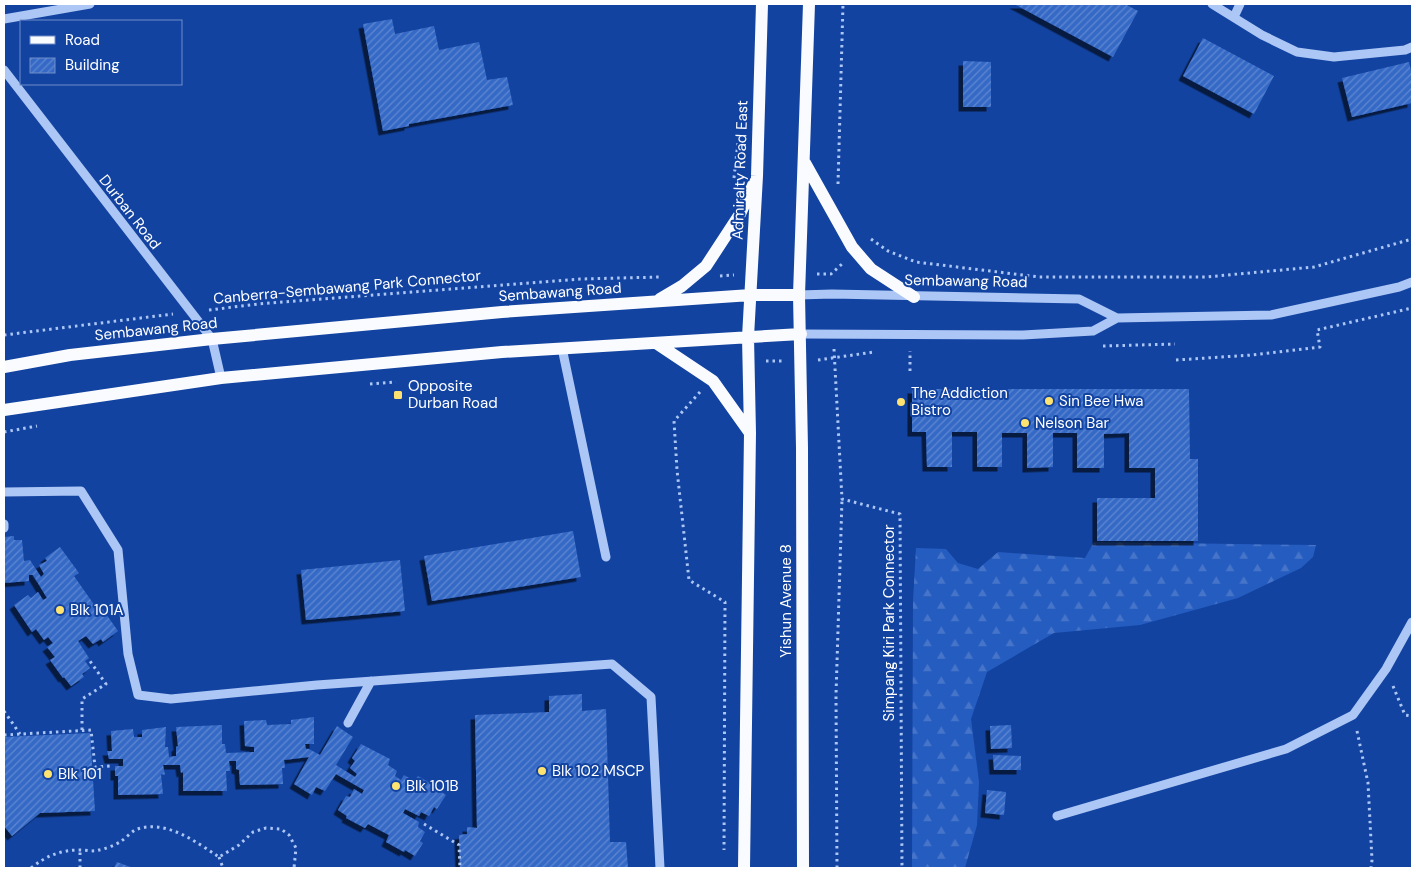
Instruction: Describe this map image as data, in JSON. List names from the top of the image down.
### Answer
{
  "streets": {
    "main road": ["Admiralty Road East", "Sembawang Road", "Yishun Avenue 8"],
    "street": ["Durban Road"],
    "path": ["Canberra-Sembawang Park Connector", "Simpang Kiri Park Connector"]
  },
  "crossings": [
    ["Admiralty Road East", "Sembawang Road"],
    ["Durban Road", "Sembawang Road"],
    ["Durban Road", "Canberra-Sembawang Park Connector"],
    ["Sembawang Road", "Yishun Avenue 8"]
  ],
  "places": {
    "transit": ["Opposite Durban Road"],
    "other": [
      "Sin Bee Hwa",
      "The Addiction Bistro",
      "Nelson Bar",
      "Blk 101A",
      "Blk 102 MSCP",
      "Blk 101",
      "Blk 101B"
    ]
  },
  "legend": ["Road", "Building"]
}
